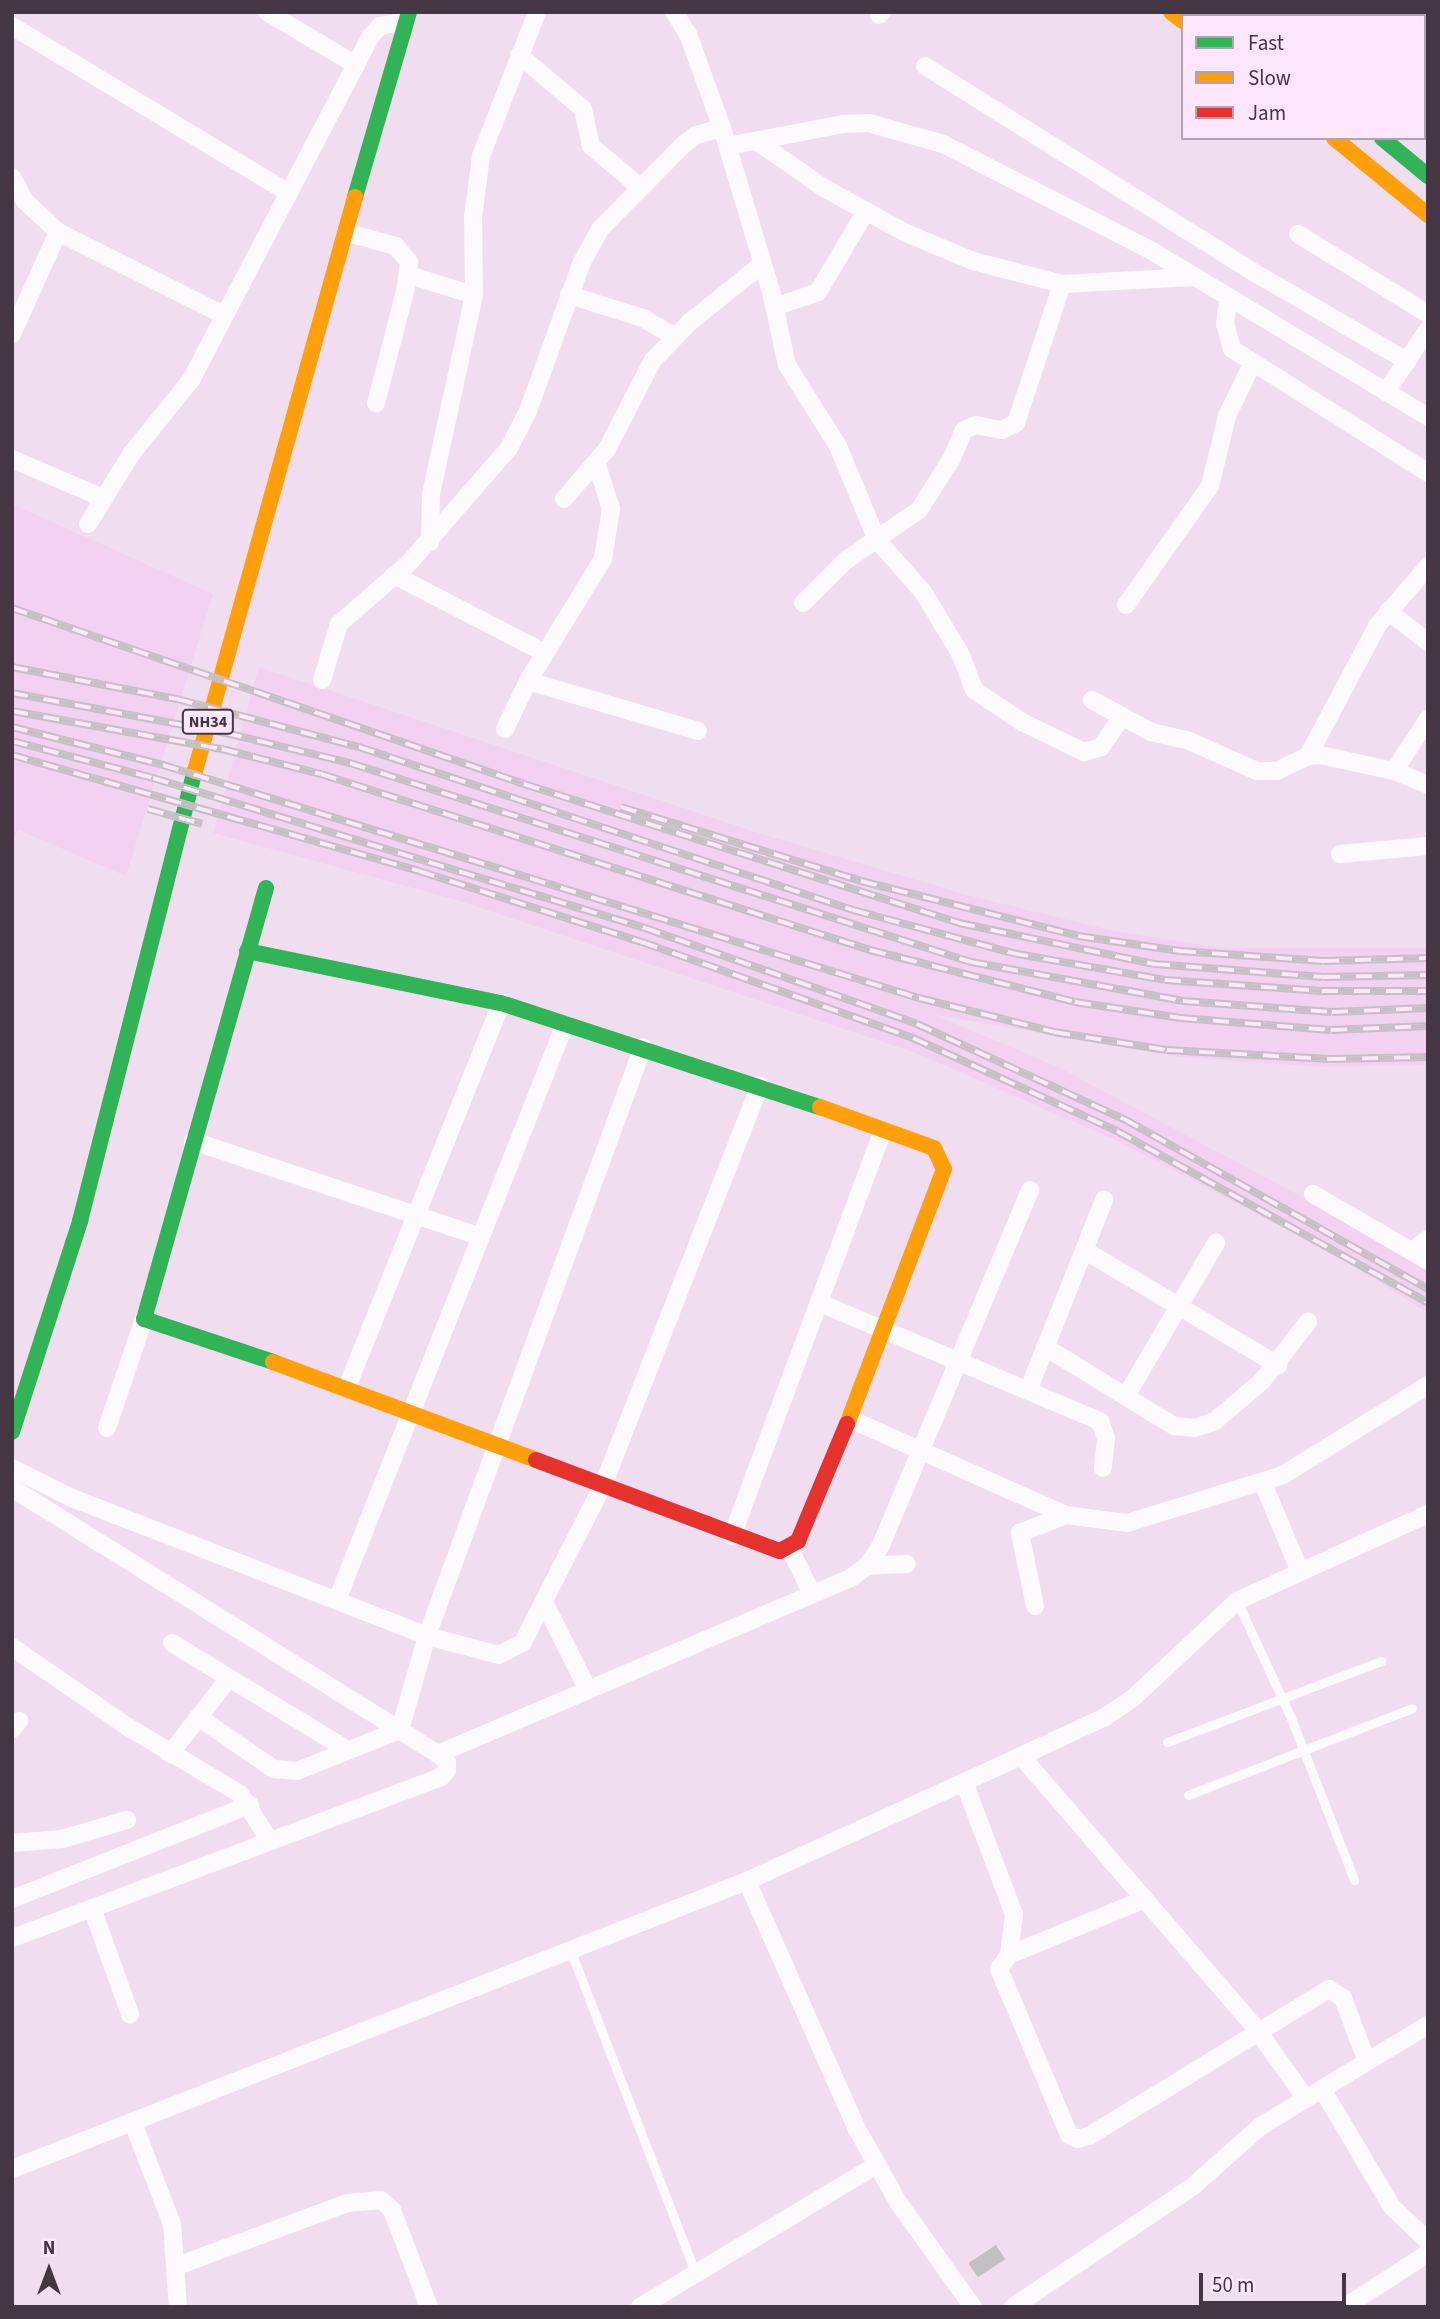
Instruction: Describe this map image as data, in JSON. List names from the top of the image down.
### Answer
{
  "streets": {
    "main road": ["NH34"]
  },
  "legend": ["Fast", "Slow", "Jam"],
  "scale_bar": "50 m",
  "north": "top"
}
